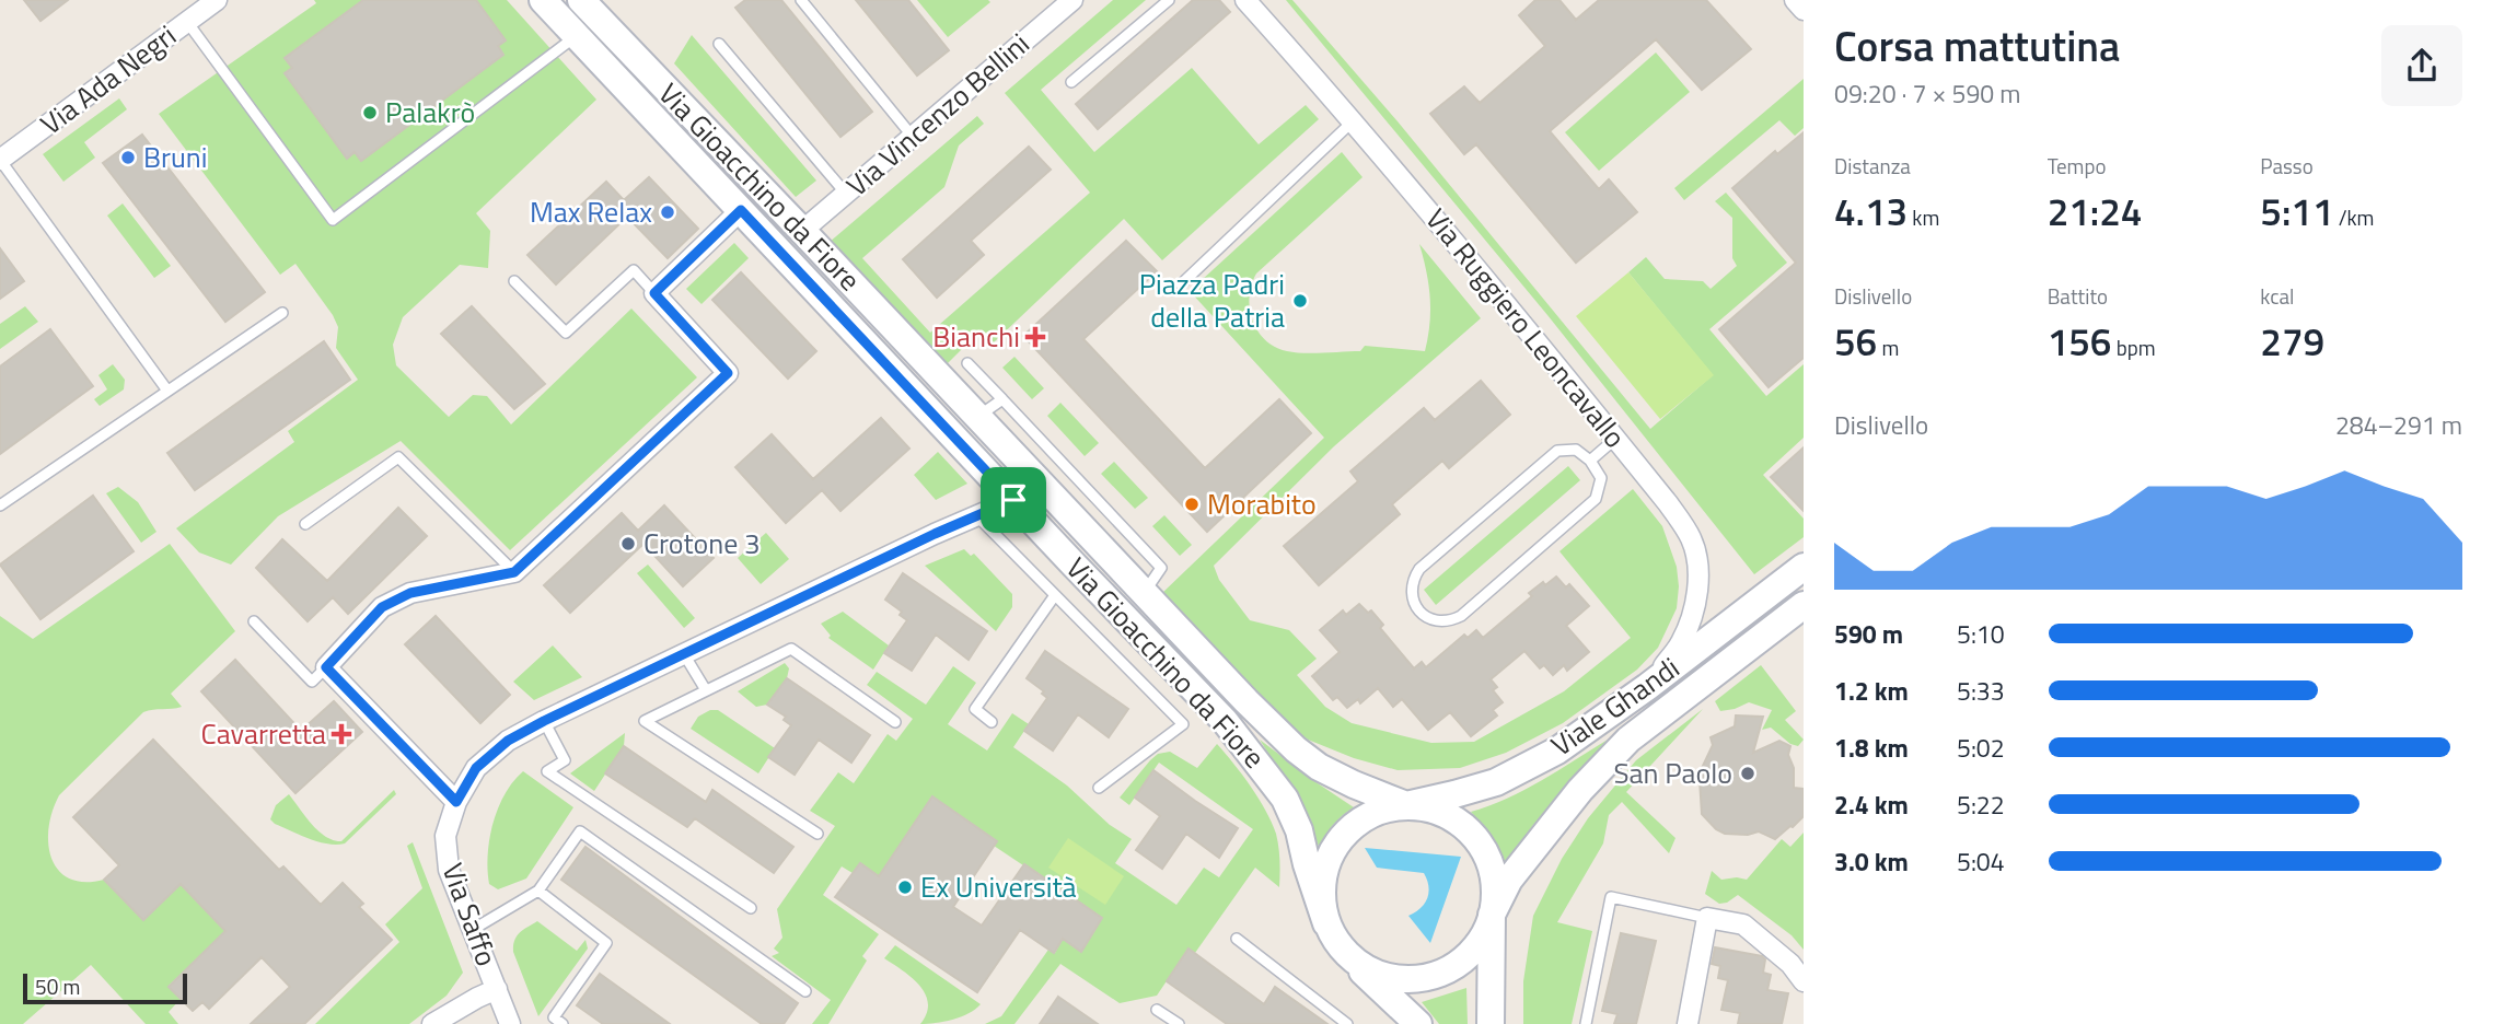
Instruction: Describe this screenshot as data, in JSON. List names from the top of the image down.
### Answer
{
  "streets": {
    "street": [
      "Via Ada Negri",
      "Via Vincenzo Bellini",
      "Via Gioacchino da Fiore",
      "Via Ruggiero Leoncavallo",
      "Viale Ghandi",
      "Via Saffo"
    ]
  },
  "crossings": [
    ["Via Vincenzo Bellini", "Via Gioacchino da Fiore"],
    ["Via Gioacchino da Fiore", "Viale Ghandi"],
    ["Via Gioacchino da Fiore", "Via Saffo"],
    ["Via Ruggiero Leoncavallo", "Viale Ghandi"]
  ],
  "places": {
    "other": [
      "Palakrò",
      "Bruni",
      "Max Relax",
      "Piazza Padri della Patria",
      "Morabito",
      "Crotone 3",
      "San Paolo",
      "Ex Università"
    ],
    "health": ["Bianchi", "Cavarretta"]
  },
  "scale_bar": "50 m",
  "page": {
    "heading": ["Corsa mattutina", "09:20 · 7 × 590 m"],
    "stats": [
      ["Distanza", "4.13 km"],
      ["Tempo", "21:24"],
      ["Passo", "5:11 /km"],
      ["Dislivello", "56 m"],
      ["Battito", "156 bpm"],
      ["kcal", "279"]
    ],
    "chart": ["Dislivello", "284–291 m"],
    "list": [
      {
        "name": "590 m",
        "note": "5:10"
      },
      {
        "name": "1.2 km",
        "note": "5:33"
      },
      {
        "name": "1.8 km",
        "note": "5:02"
      },
      {
        "name": "2.4 km",
        "note": "5:22"
      },
      {
        "name": "3.0 km",
        "note": "5:04"
      }
    ],
    "scale": "50 m"
  }
}
